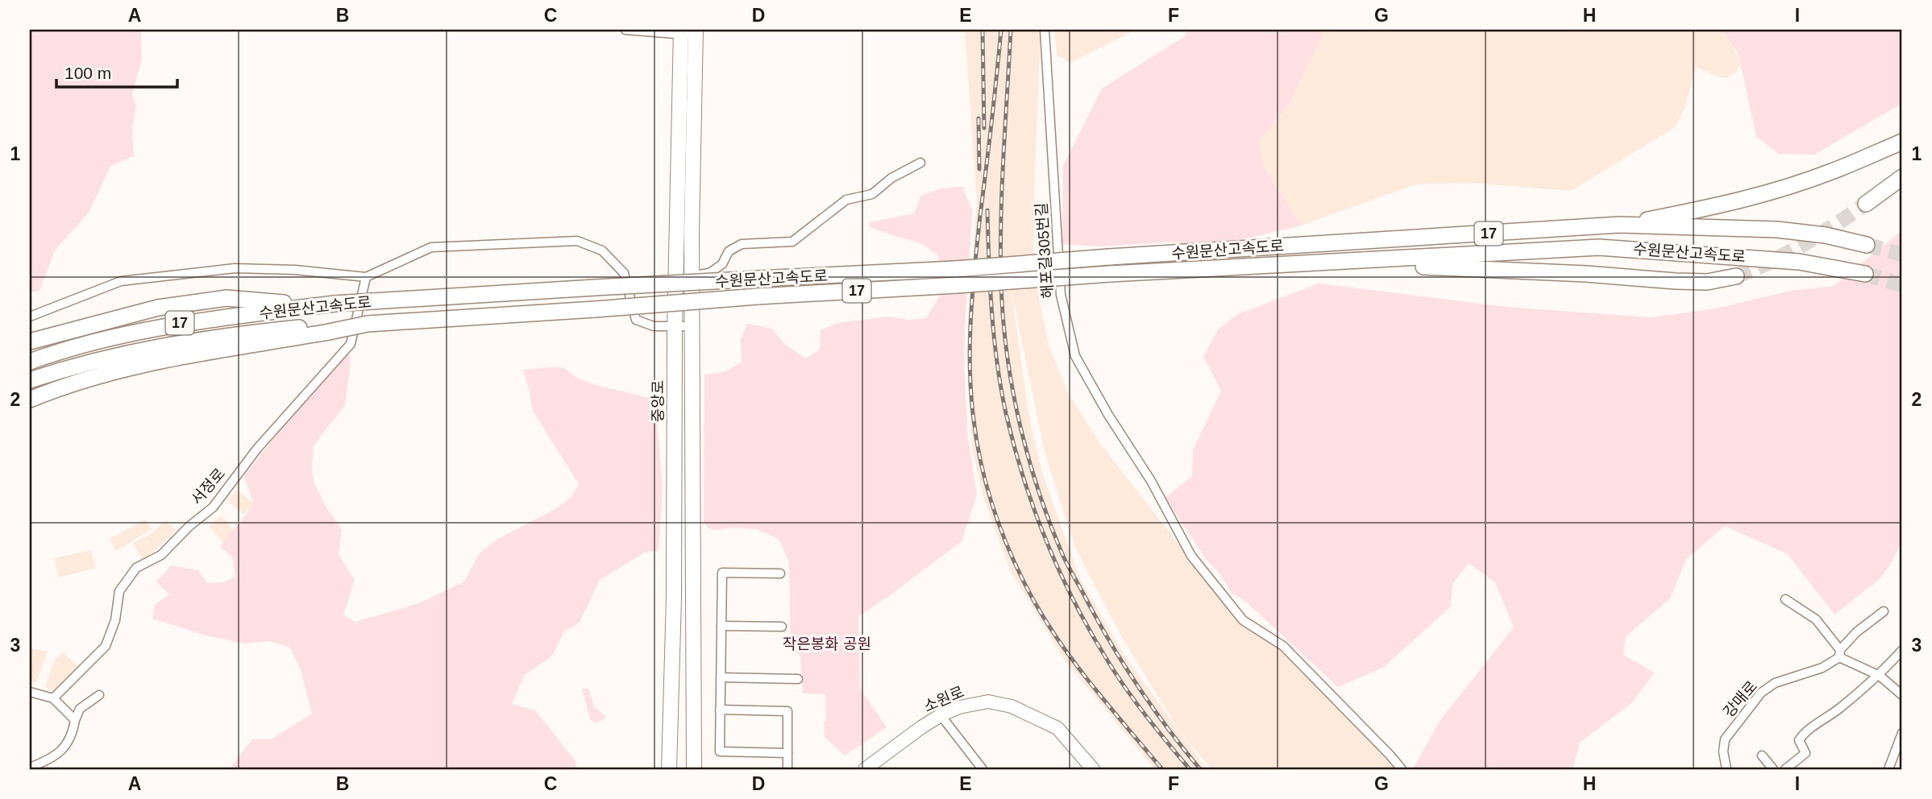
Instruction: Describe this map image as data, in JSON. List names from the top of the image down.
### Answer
{
  "streets": {
    "highway": ["17", "수원문산고속도로"],
    "main road": ["중앙로", "소원로"],
    "street": ["해포길305번길", "서정로", "강매로"]
  },
  "parks": ["작은봉화 공원"],
  "scale_bar": "100 m",
  "grid": {
    "columns": [
      "A",
      "B",
      "C",
      "D",
      "E",
      "F",
      "G",
      "H",
      "I"
    ],
    "rows": ["1", "2", "3"]
  }
}
